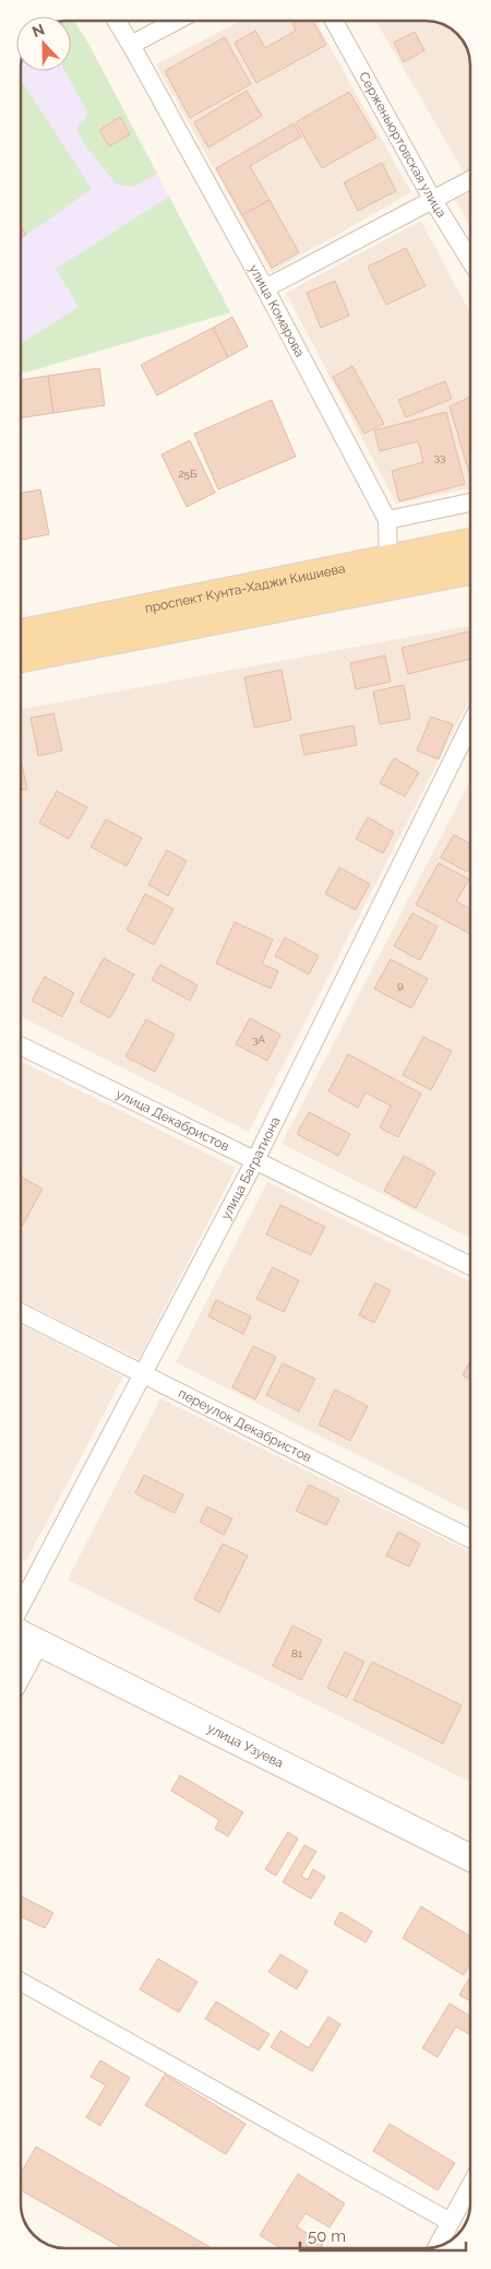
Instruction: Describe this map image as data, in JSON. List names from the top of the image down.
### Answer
{
  "streets": {
    "main road": ["проспект Кунта-Хаджи Кишиева", "улица Узуева"],
    "street": [
      "Серженьюртовская улица",
      "улица Комарова",
      "улица Декабристов",
      "улица Багратиона",
      "переулок Декабристов"
    ]
  },
  "crossings": [
    ["улица Комарова", "проспект Кунта-Хаджи Кишиева"],
    ["улица Декабристов", "улица Багратиона"],
    ["улица Багратиона", "переулок Декабристов"]
  ],
  "house_numbers": [
    "33",
    "25Б",
    "9",
    "3А",
    "81"
  ],
  "scale_bar": "50 m",
  "north": "top"
}
